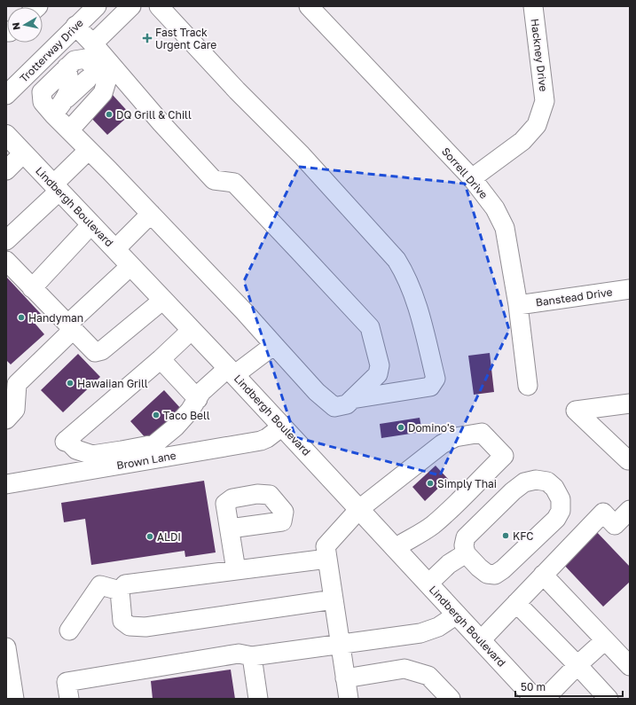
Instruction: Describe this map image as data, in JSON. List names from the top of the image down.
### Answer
{
  "streets": {
    "main road": ["Lindbergh Boulevard"],
    "street": [
      "Trotterway Drive",
      "Hackney Drive",
      "Sorrell Drive",
      "Banstead Drive",
      "Brown Lane"
    ]
  },
  "crossings": [
    ["Hackney Drive", "Sorrell Drive"],
    ["Sorrell Drive", "Banstead Drive"],
    ["Lindbergh Boulevard", "Brown Lane"]
  ],
  "places": {
    "health": ["Fast Track Urgent Care"],
    "other": [
      "DQ Grill & Chill",
      "Handyman",
      "Hawaiian Grill",
      "Taco Bell",
      "Domino's",
      "Simply Thai",
      "KFC",
      "ALDI"
    ]
  },
  "scale_bar": "50 m",
  "north": "left"
}
